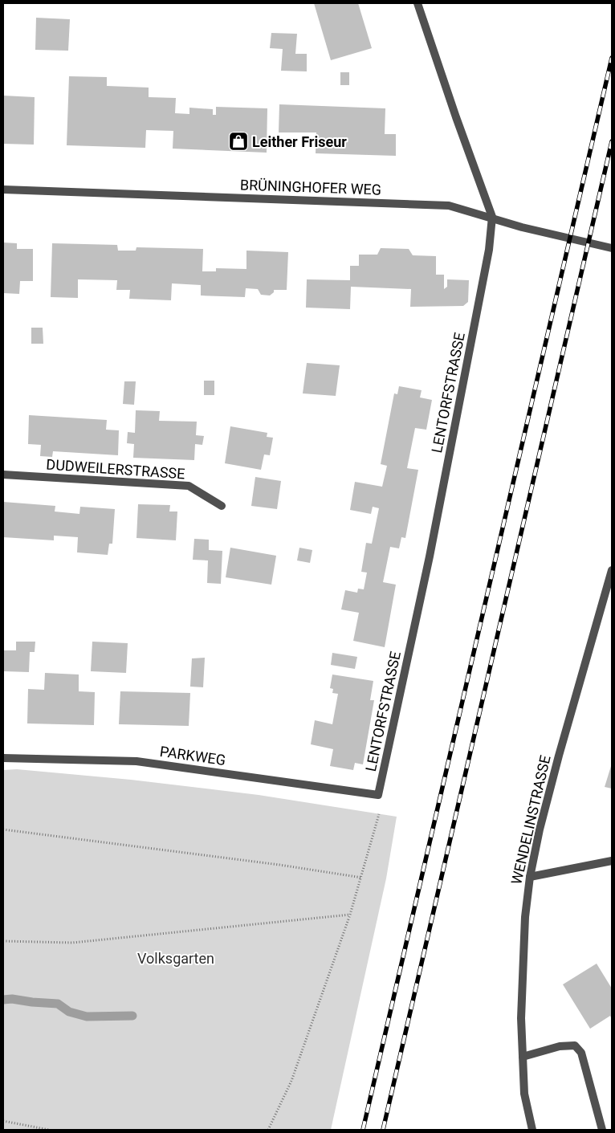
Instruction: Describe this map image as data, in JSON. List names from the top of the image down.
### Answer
{
  "streets": {
    "street": [
      "BRÜNINGHOFER WEG",
      "LENTORFSTRASSE",
      "DUDWEILERSTRASSE",
      "PARKWEG",
      "WENDELINSTRASSE"
    ]
  },
  "crossings": [
    ["BRÜNINGHOFER WEG", "LENTORFSTRASSE"],
    ["LENTORFSTRASSE", "PARKWEG"]
  ],
  "parks": ["Volksgarten"],
  "places": {
    "shop": ["Leither Friseur"]
  }
}
